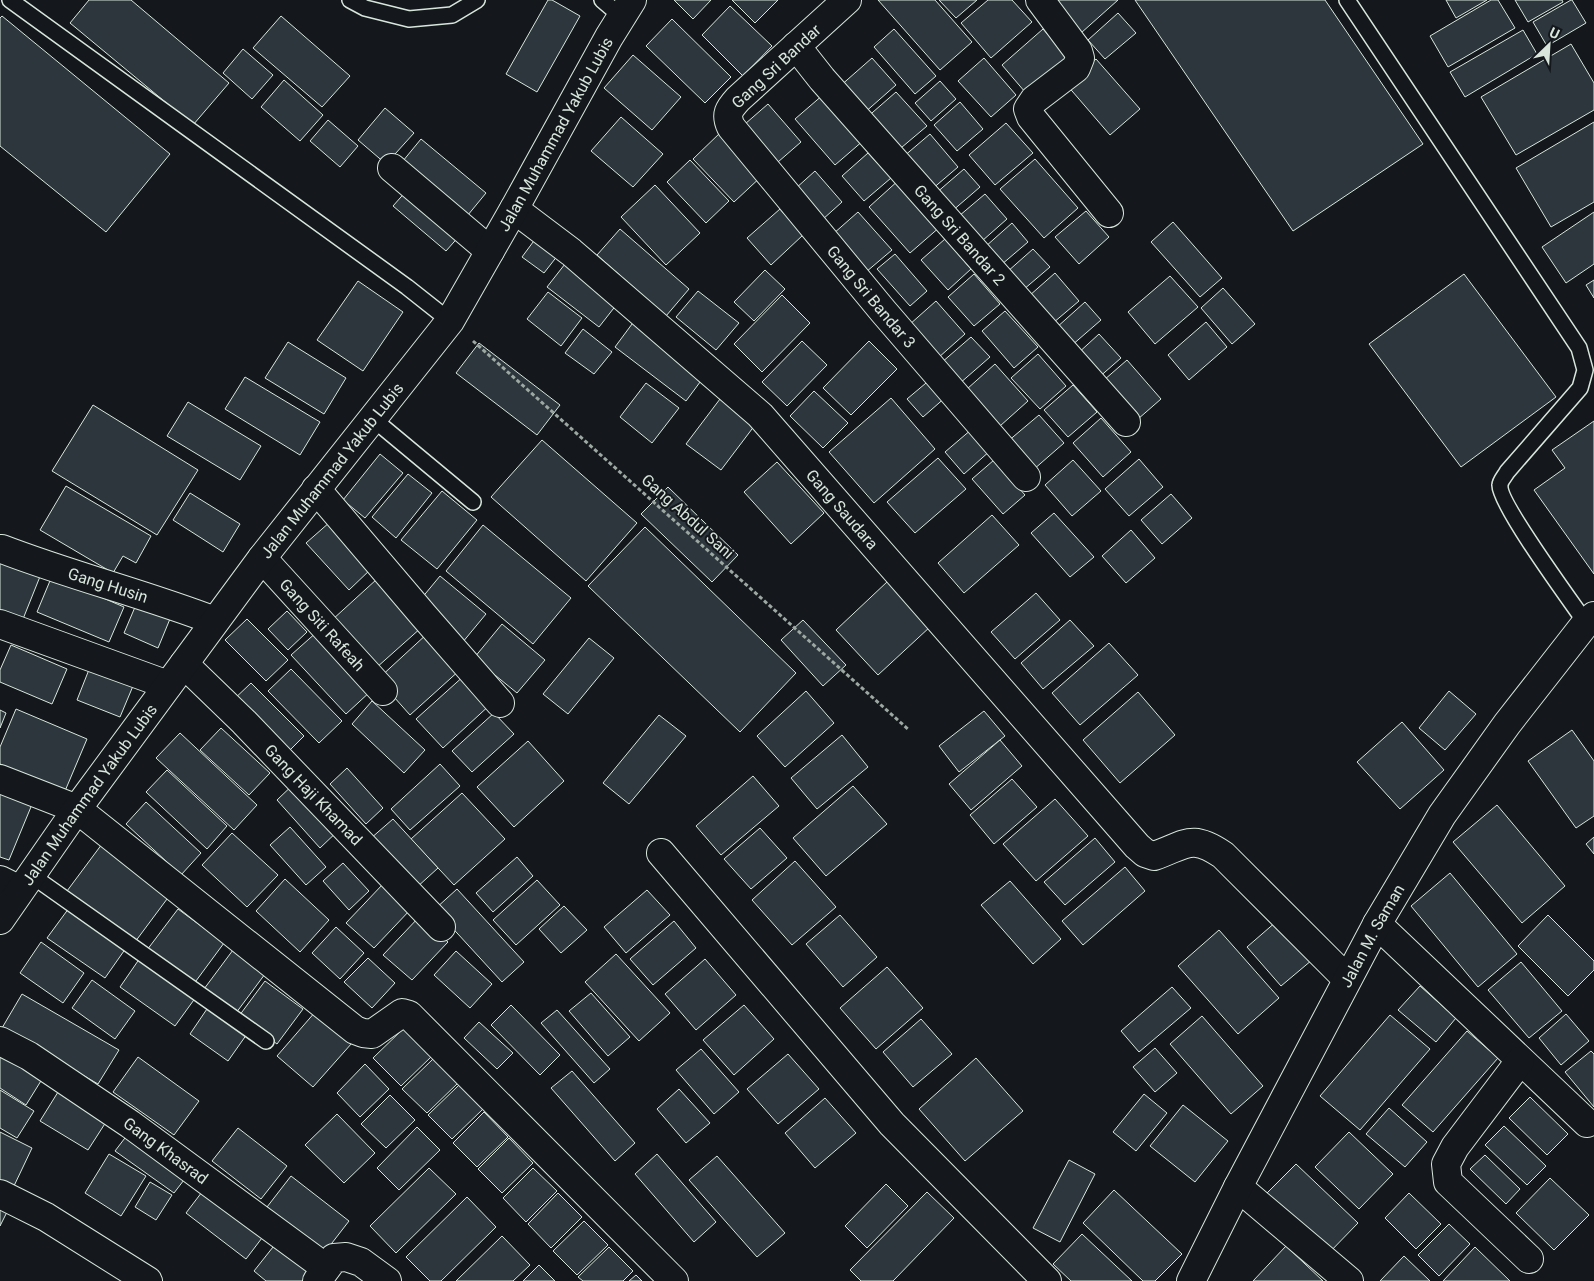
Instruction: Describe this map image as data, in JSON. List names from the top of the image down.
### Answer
{
  "streets": {
    "street": [
      "Gang Sri Bandar",
      "Jalan Muhammad Yakub Lubis",
      "Gang Sri Bandar 2",
      "Gang Sri Bandar 3",
      "Gang Saudara",
      "Gang Husin",
      "Gang Siti Rafeah",
      "Gang Haji Khamad",
      "Jalan M. Saman",
      "Gang Khasrad"
    ],
    "path": ["Gang Abdul Sani"]
  },
  "crossings": [
    ["Gang Sri Bandar", "Gang Sri Bandar 2"],
    ["Gang Sri Bandar", "Gang Sri Bandar 3"],
    ["Jalan Muhammad Yakub Lubis", "Gang Saudara"],
    ["Jalan Muhammad Yakub Lubis", "Gang Abdul Sani"],
    ["Jalan Muhammad Yakub Lubis", "Gang Husin"],
    ["Jalan Muhammad Yakub Lubis", "Gang Siti Rafeah"],
    ["Jalan Muhammad Yakub Lubis", "Gang Haji Khamad"],
    ["Gang Saudara", "Jalan M. Saman"]
  ],
  "north": "top right"
}
